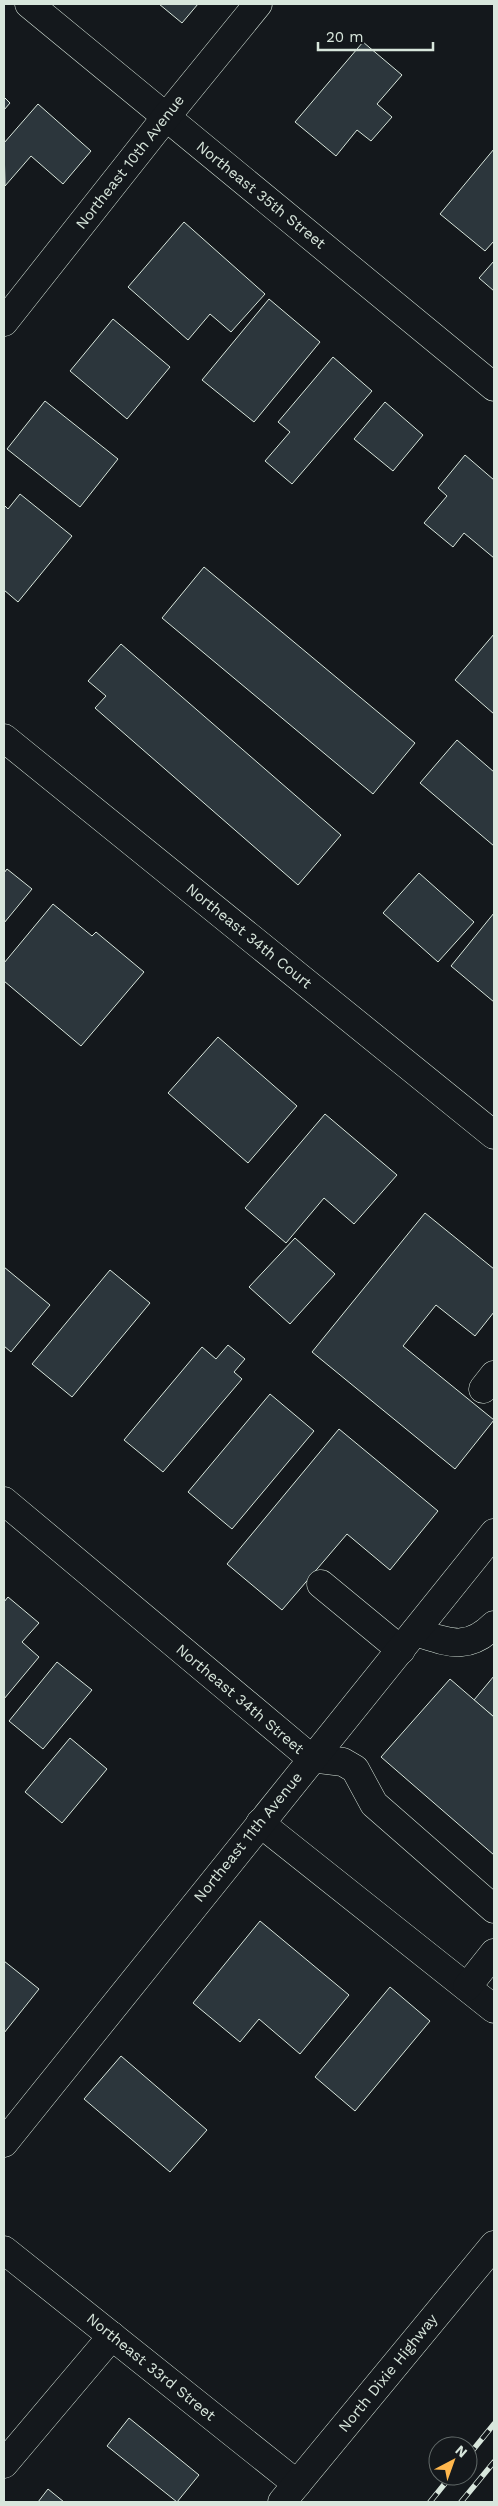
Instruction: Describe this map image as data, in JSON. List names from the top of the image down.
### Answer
{
  "streets": {
    "street": [
      "Northeast 10th Avenue",
      "Northeast 35th Street",
      "Northeast 34th Court",
      "Northeast 34th Street",
      "Northeast 11th Avenue",
      "Northeast 33rd Street",
      "North Dixie Highway"
    ]
  },
  "crossings": [
    ["Northeast 10th Avenue", "Northeast 35th Street"],
    ["Northeast 34th Street", "Northeast 11th Avenue"],
    ["Northeast 33rd Street", "North Dixie Highway"]
  ],
  "scale_bar": "20 m",
  "north": "top right"
}
